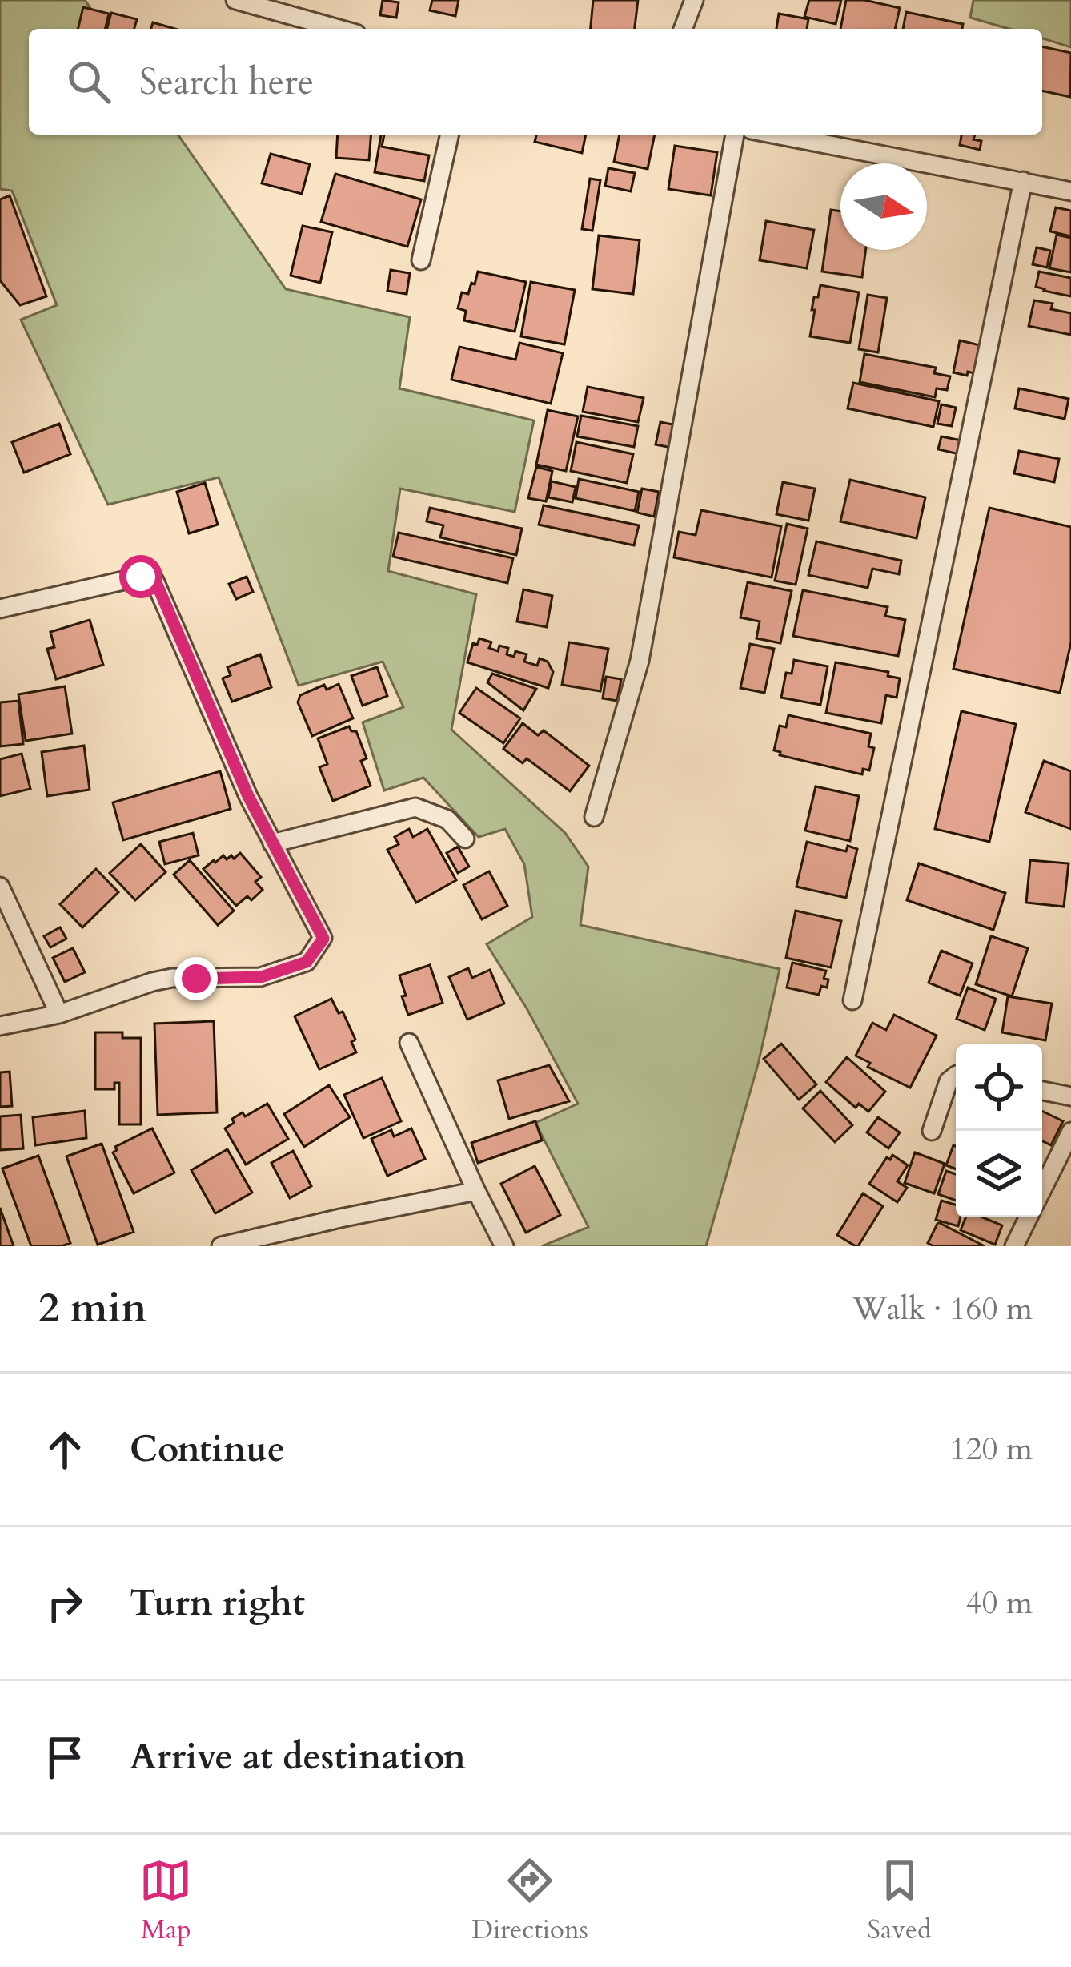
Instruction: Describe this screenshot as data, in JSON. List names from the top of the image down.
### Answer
{
  "north": "right",
  "page": {
    "search": "Search here",
    "heading": ["2 min", "Walk · 160 m"],
    "list": [
      ["Continue", "120 m"],
      ["Turn right", "40 m"],
      "Arrive at destination"
    ],
    "nav": ["Map", "Directions", "Saved"]
  }
}
